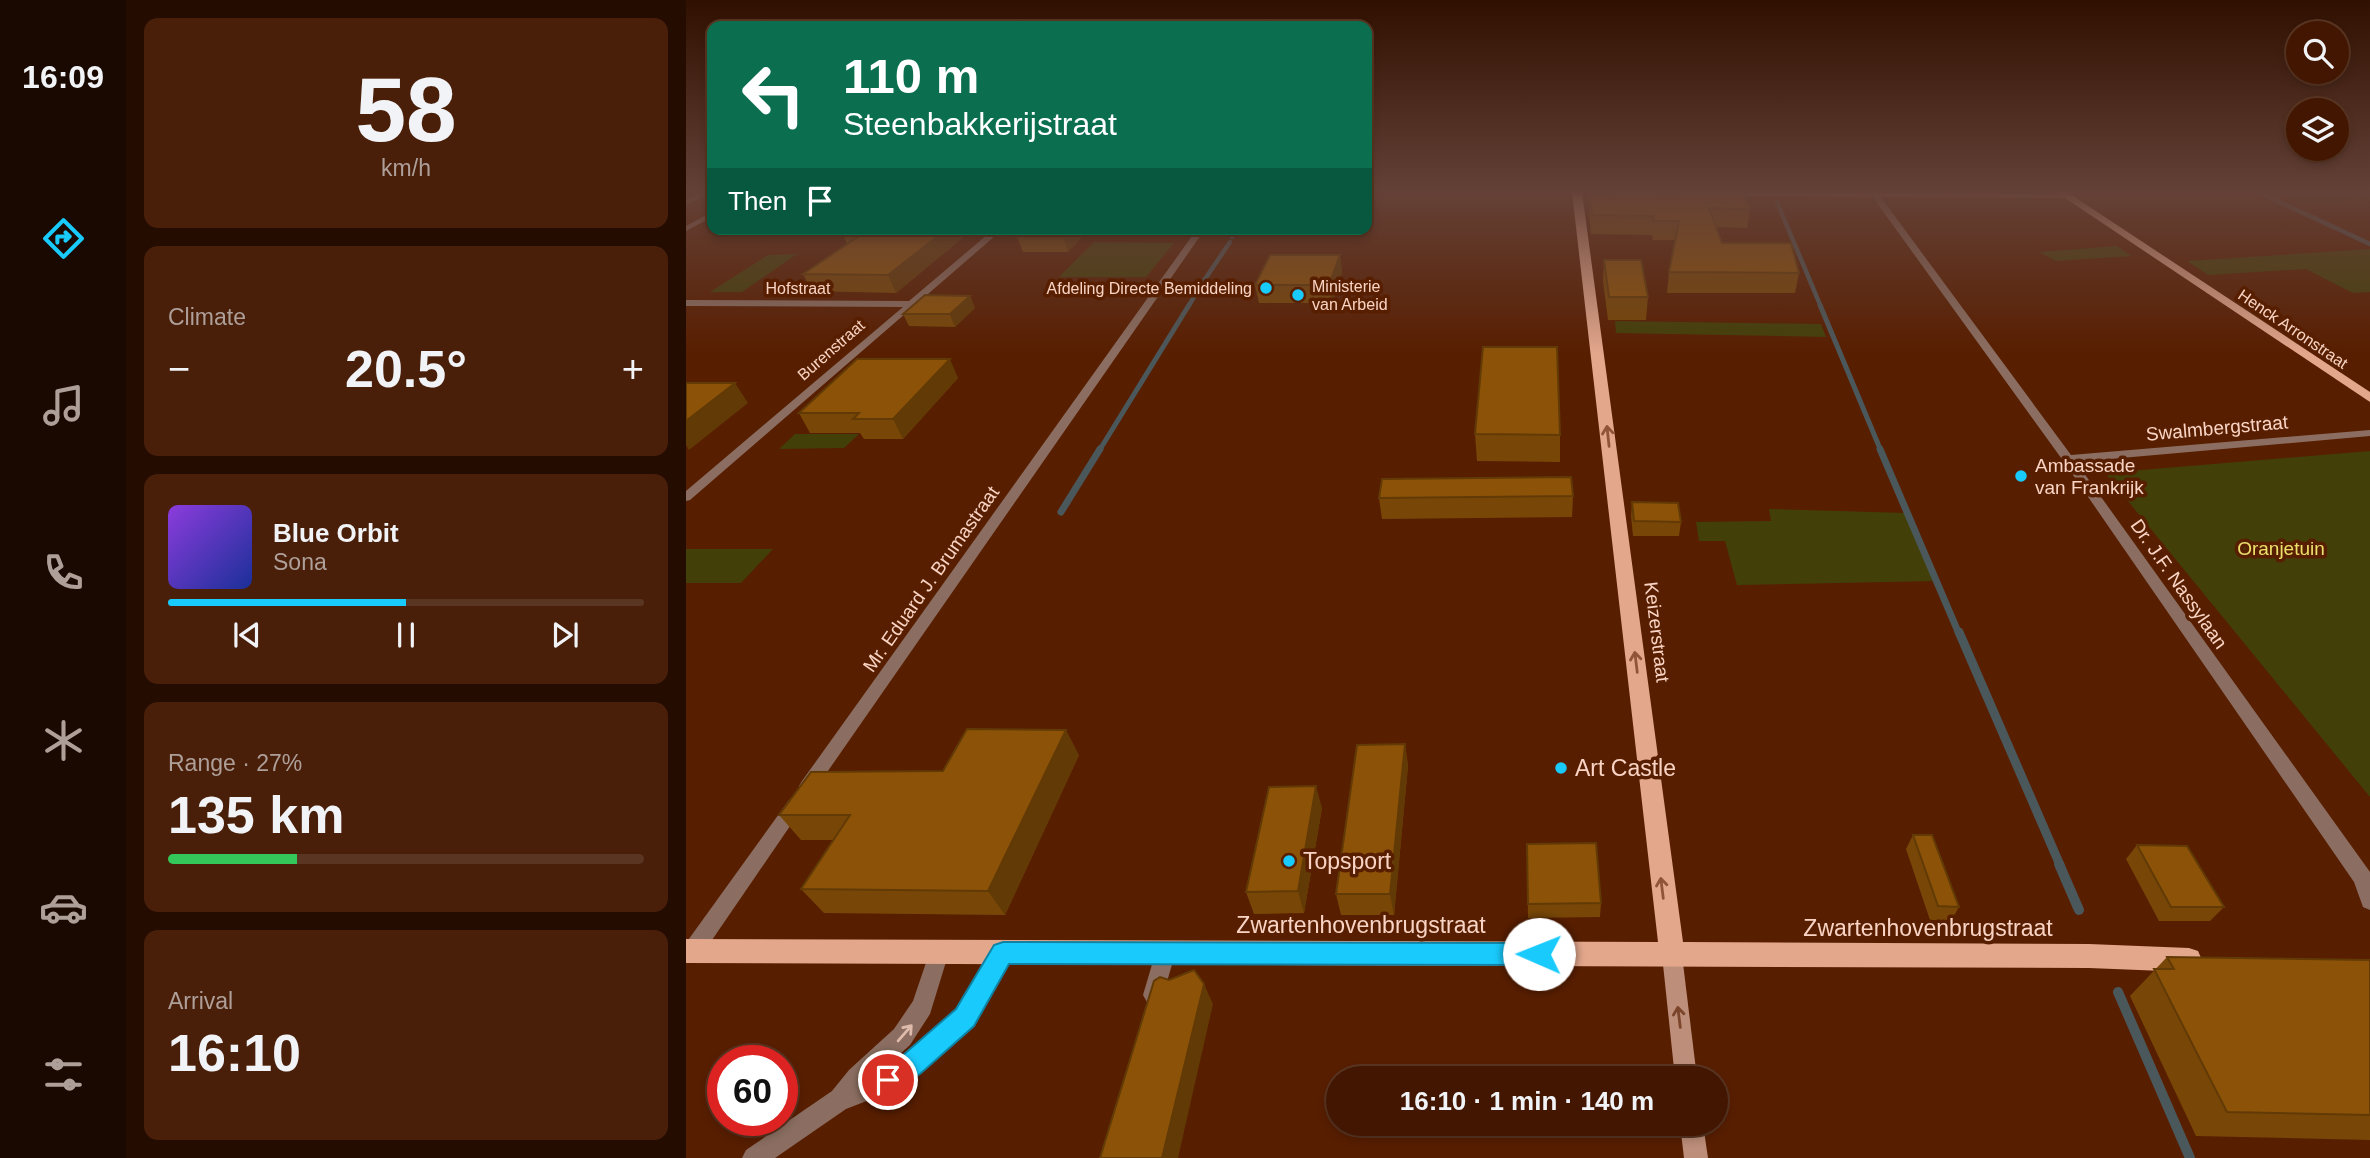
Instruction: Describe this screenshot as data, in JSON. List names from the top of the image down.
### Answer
{
  "streets": {
    "main road": ["Henck Arronstraat", "Keizerstraat", "Zwartenhovenbrugstraat"],
    "street": [
      "Hofstraat",
      "Burenstraat",
      "Swalmbergstraat",
      "Mr. Eduard J. Brumastraat",
      "Dr. J.F. Nassylaan"
    ]
  },
  "crossings": [
    ["Hofstraat", "Burenstraat"],
    ["Swalmbergstraat", "Dr. J.F. Nassylaan"],
    ["Mr. Eduard J. Brumastraat", "Zwartenhovenbrugstraat"],
    ["Keizerstraat", "Zwartenhovenbrugstraat"]
  ],
  "one_way": ["Keizerstraat"],
  "parks": ["Oranjetuin"],
  "places": [
    "Afdeling Directe Bemiddeling",
    "Ministerie van Arbeid",
    "Ambassade van Frankrijk",
    "Art Castle",
    "Topsport"
  ],
  "page": {
    "tabs": "16:09",
    "tile": [
      ["58", "km/h"],
      "Climate",
      ["Range · 27%", "135 km"],
      ["Arrival", "16:10"]
    ],
    "turn": ["110 m", "Steenbakkerijstraat"],
    "then": "Then",
    "heat": ["−", "20.5°", "+"],
    "song": ["Blue Orbit", "Sona"],
    "limit": "60",
    "trip": "16:10 · 1 min · 140 m"
  }
}
